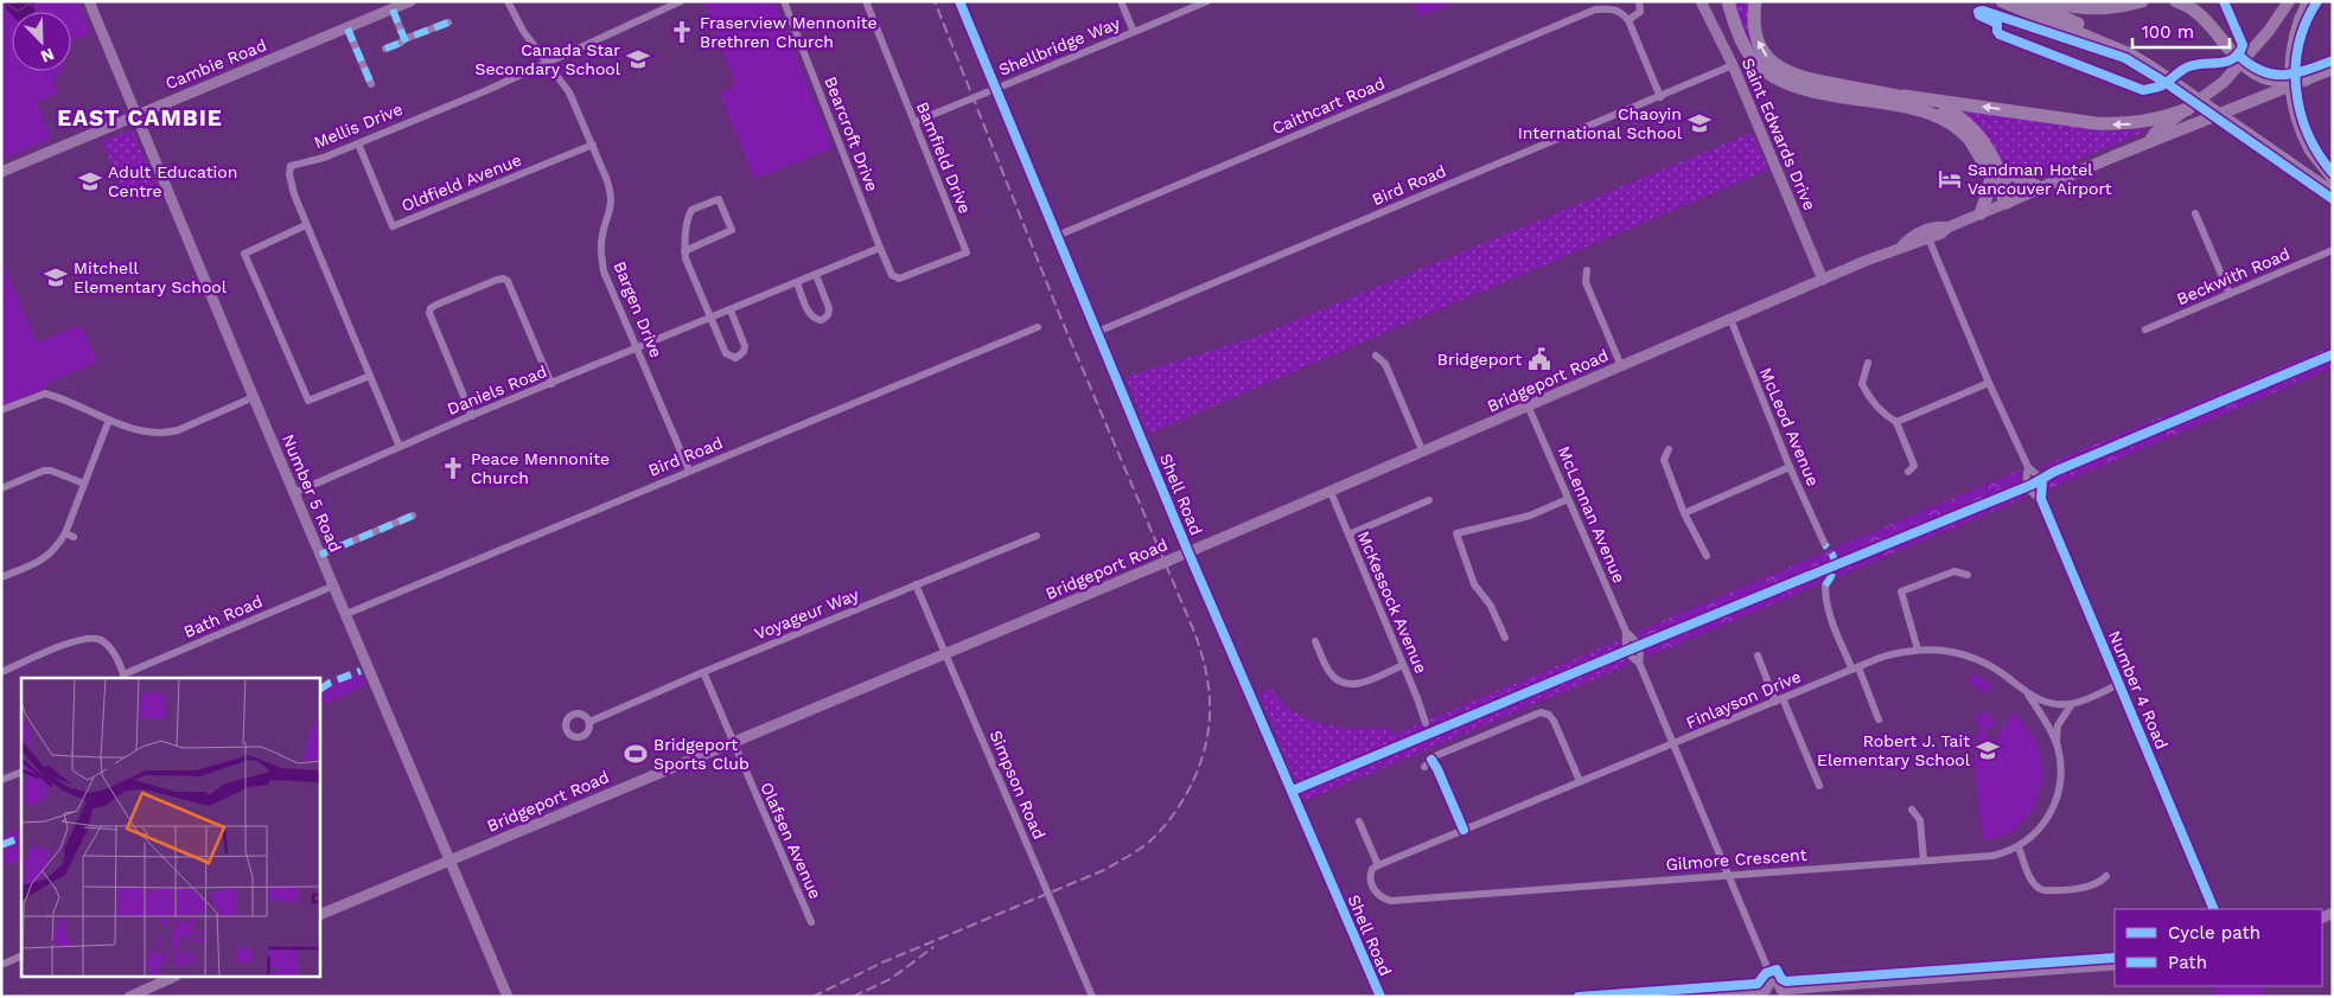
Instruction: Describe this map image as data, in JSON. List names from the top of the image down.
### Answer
{
  "streets": {
    "main road": [
      "Cambie Road",
      "Saint Edwards Drive",
      "Bridgeport Road",
      "Number 5 Road",
      "Shell Road"
    ],
    "street": [
      "Shellbridge Way",
      "Caithcart Road",
      "Mellis Drive",
      "Bearcroft Drive",
      "Bamfield Drive",
      "Oldfield Avenue",
      "Bird Road",
      "Beckwith Road",
      "Bargen Drive",
      "Daniels Road",
      "McLeod Avenue",
      "McLennan Avenue",
      "McKessock Avenue",
      "Voyageur Way",
      "Bath Road",
      "Number 4 Road",
      "Finlayson Drive",
      "Simpson Road",
      "Olafsen Avenue",
      "Gilmore Crescent"
    ]
  },
  "crossings": [
    ["Shellbridge Way", "Bamfield Drive"],
    ["Shellbridge Way", "Shell Road"],
    ["Cambie Road", "Number 5 Road"],
    ["Caithcart Road", "Shell Road"],
    ["Mellis Drive", "Oldfield Avenue"],
    ["Mellis Drive", "Bargen Drive"],
    ["Mellis Drive", "Daniels Road"],
    ["Bearcroft Drive", "Bamfield Drive"],
    ["Bearcroft Drive", "Daniels Road"],
    ["Saint Edwards Drive", "Bird Road"],
    ["Saint Edwards Drive", "Bridgeport Road"],
    ["Oldfield Avenue", "Bargen Drive"],
    ["Bird Road", "Bargen Drive"],
    ["Bird Road", "Number 5 Road"],
    ["Bird Road", "Shell Road"],
    ["Bargen Drive", "Daniels Road"],
    ["Bridgeport Road", "McLeod Avenue"],
    ["Bridgeport Road", "Number 5 Road"],
    ["Bridgeport Road", "Shell Road"],
    ["Bridgeport Road", "McLennan Avenue"],
    ["Bridgeport Road", "McKessock Avenue"],
    ["Bridgeport Road", "Number 4 Road"],
    ["Bridgeport Road", "Simpson Road"],
    ["Bridgeport Road", "Olafsen Avenue"],
    ["Daniels Road", "Number 5 Road"],
    ["Number 5 Road", "Bath Road"],
    ["McLennan Avenue", "Finlayson Drive"],
    ["McLennan Avenue", "Gilmore Crescent"],
    ["Voyageur Way", "Simpson Road"],
    ["Voyageur Way", "Olafsen Avenue"],
    ["Number 4 Road", "Finlayson Drive"],
    ["Finlayson Drive", "Gilmore Crescent"]
  ],
  "districts": ["EAST CAMBIE"],
  "places": {
    "church": ["Fraserview Mennonite Brethren Church", "Peace Mennonite Church"],
    "school or university": [
      "Canada Star Secondary School",
      "Chaoyin International School",
      "Adult Education Centre",
      "Mitchell Elementary School",
      "Robert J. Tait Elementary School"
    ],
    "hotel": ["Sandman Hotel Vancouver Airport"],
    "public building": ["Bridgeport"],
    "sports": ["Bridgeport Sports Club"]
  },
  "legend": ["Cycle path", "Path"],
  "scale_bar": "100 m",
  "north": "bottom right"
}
